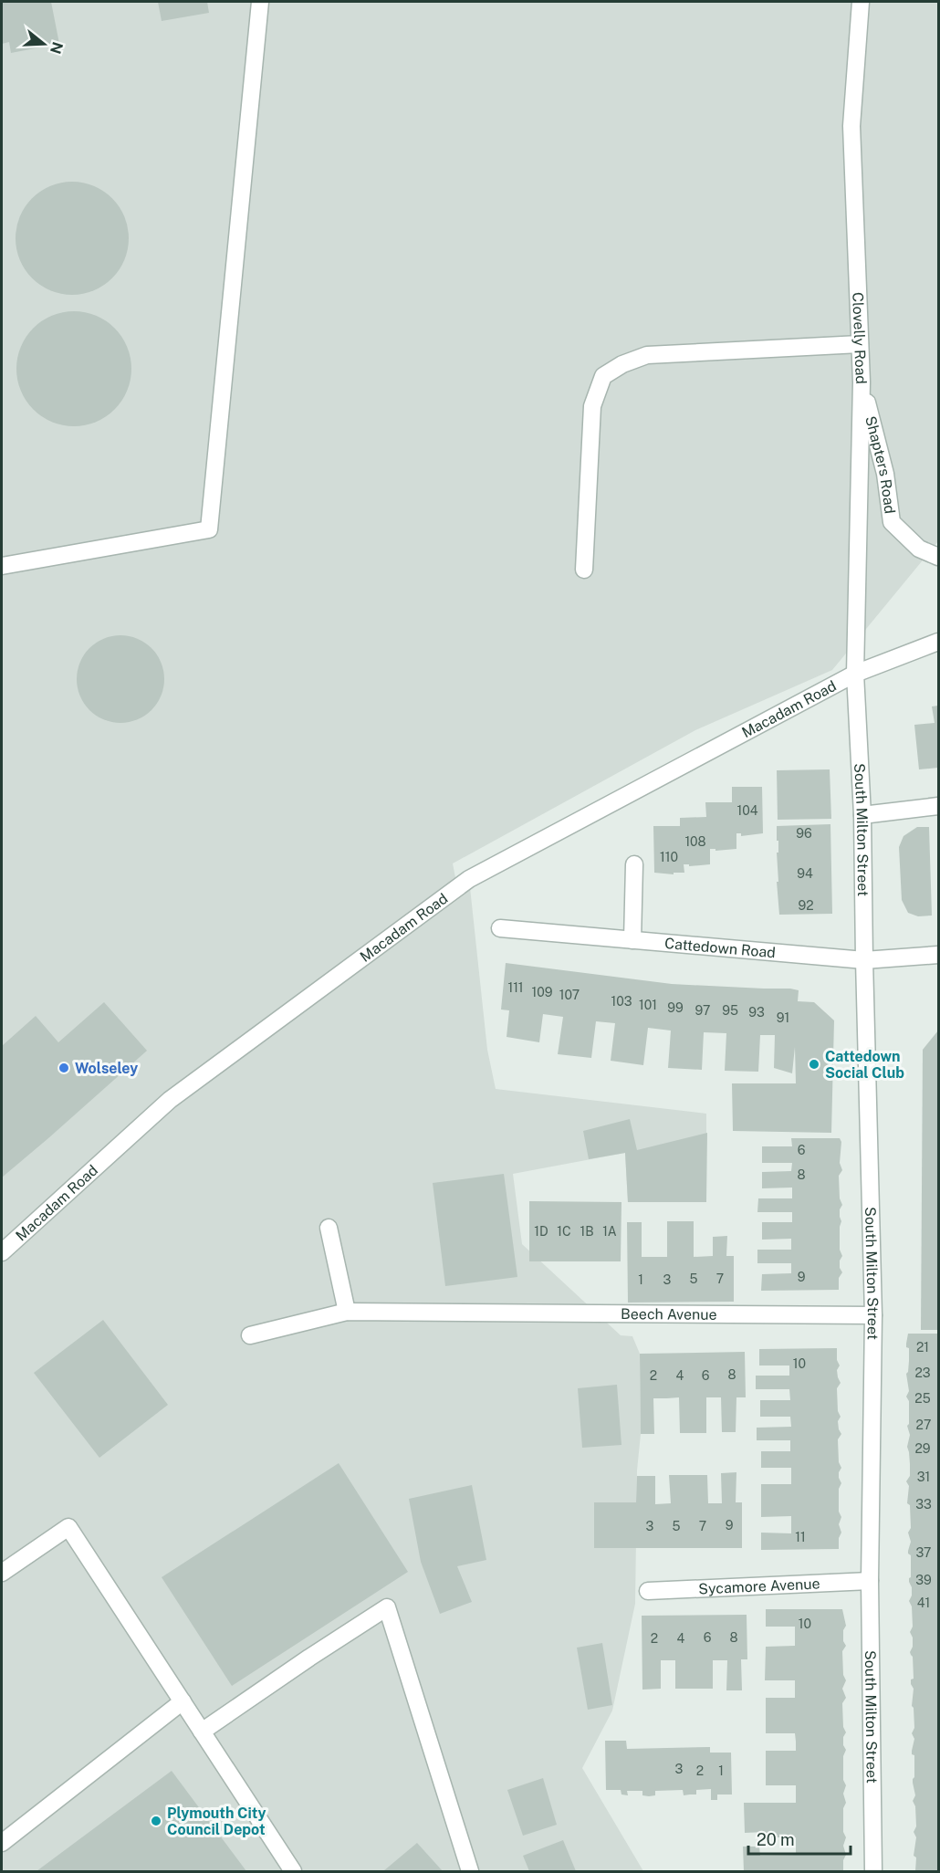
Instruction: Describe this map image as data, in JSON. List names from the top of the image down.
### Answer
{
  "streets": {
    "street": [
      "Clovelly Road",
      "Shapters Road",
      "Macadam Road",
      "South Milton Street",
      "Cattedown Road",
      "Beech Avenue",
      "Sycamore Avenue"
    ]
  },
  "crossings": [
    ["Clovelly Road", "Shapters Road"],
    ["Clovelly Road", "Macadam Road"],
    ["Clovelly Road", "South Milton Street"],
    ["Macadam Road", "South Milton Street"],
    ["South Milton Street", "Cattedown Road"],
    ["South Milton Street", "Beech Avenue"],
    ["South Milton Street", "Sycamore Avenue"]
  ],
  "places": ["Cattedown Social Club", "Wolseley", "Plymouth City Council Depot"],
  "house_numbers": [
    "104",
    "96",
    "108",
    "110",
    "94",
    "92",
    "111",
    "109",
    "107",
    "103",
    "101",
    "99",
    "97",
    "95",
    "93",
    "91",
    "6",
    "8",
    "1D",
    "1C",
    "1B",
    "1A",
    "9",
    "5",
    "7",
    "1",
    "3",
    "21",
    "10",
    "23",
    "8",
    "2",
    "4",
    "6",
    "25",
    "27",
    "29",
    "31",
    "33",
    "9",
    "3",
    "5",
    "7",
    "11",
    "37",
    "39",
    "41",
    "10",
    "6",
    "8",
    "2",
    "4",
    "3",
    "2",
    "1"
  ],
  "scale_bar": "20 m",
  "north": "right"
}
